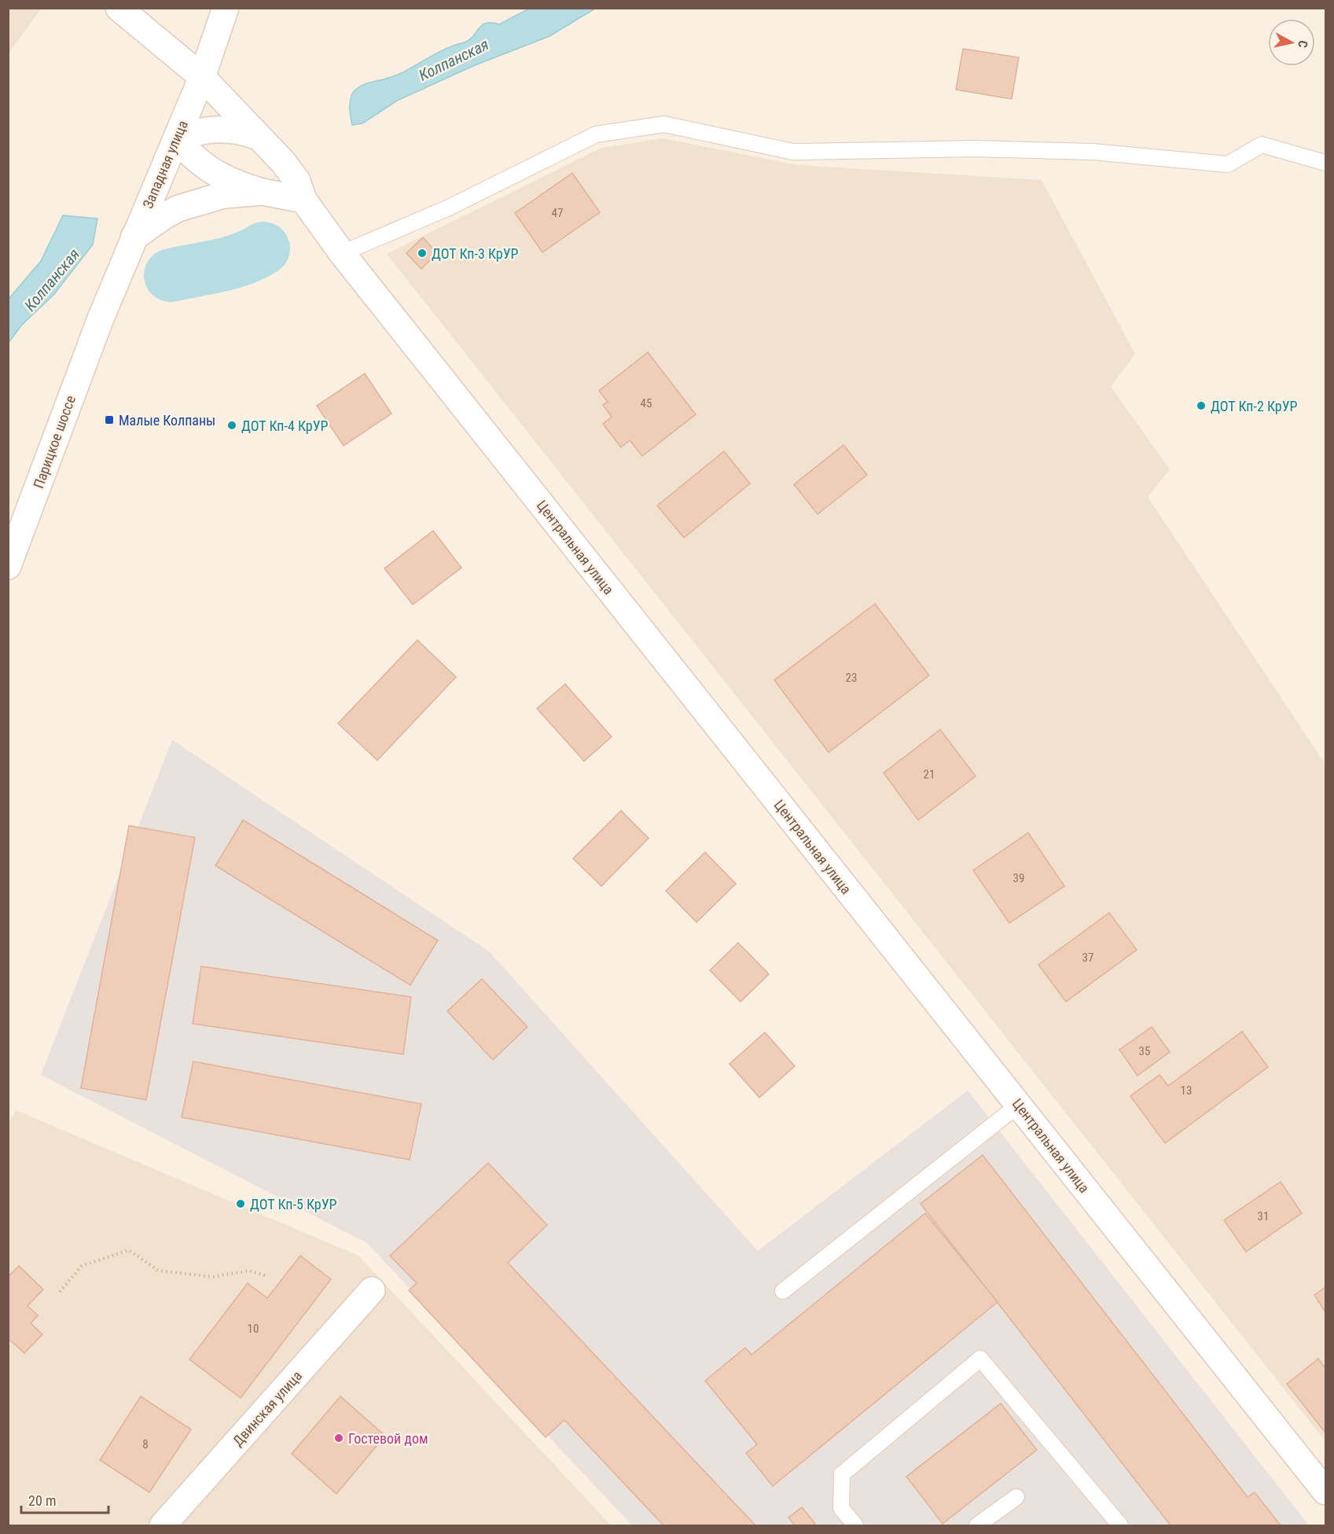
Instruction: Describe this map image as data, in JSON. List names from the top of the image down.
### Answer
{
  "streets": {
    "street": [
      "Западная улица",
      "Парицкое шоссе",
      "Центральная улица",
      "Двинская улица"
    ]
  },
  "crossings": [
    ["Западная улица", "Парицкое шоссе"],
    ["Западная улица", "Центральная улица"]
  ],
  "water": ["Колпанская"],
  "places": {
    "other": [
      "ДОТ Кп-3 КрУР",
      "ДОТ Кп-2 КрУР",
      "ДОТ Кп-4 КрУР",
      "ДОТ Кп-5 КрУР",
      "Гостевой дом"
    ],
    "transit": ["Малые Колпаны"]
  },
  "house_numbers": [
    "47",
    "45",
    "23",
    "21",
    "39",
    "37",
    "35",
    "13",
    "31",
    "10",
    "8"
  ],
  "scale_bar": "20 m",
  "north": "right"
}
